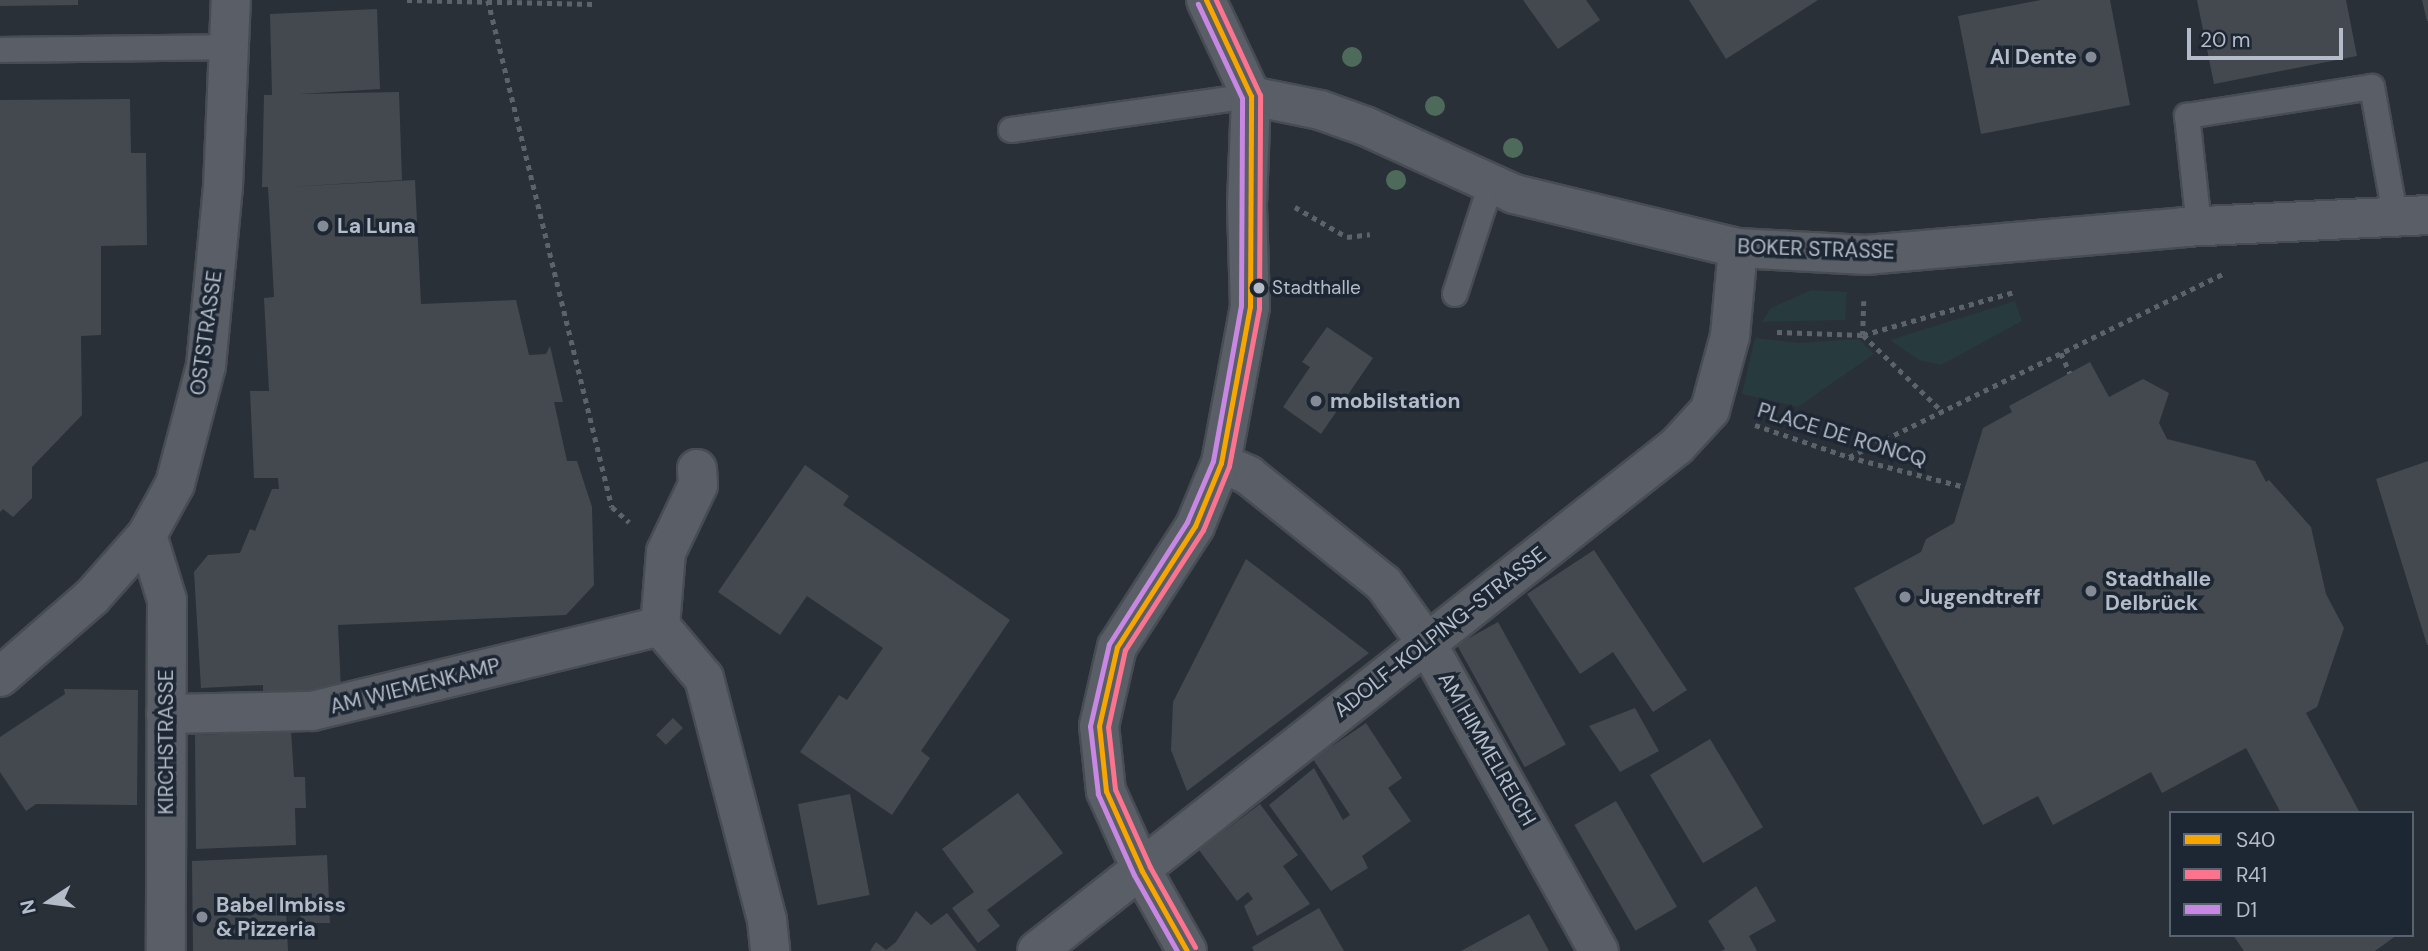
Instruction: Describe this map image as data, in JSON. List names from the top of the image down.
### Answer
{
  "streets": {
    "street": [
      "BOKER STRASSE",
      "OSTSTRASSE",
      "ADOLF-KOLPING-STRASSE",
      "AM WIEMENKAMP",
      "KIRCHSTRASSE",
      "AM HIMMELREICH"
    ],
    "path": ["PLACE DE RONCQ"]
  },
  "crossings": [
    ["BOKER STRASSE", "ADOLF-KOLPING-STRASSE"],
    ["OSTSTRASSE", "KIRCHSTRASSE"],
    ["PLACE DE RONCQ", "ADOLF-KOLPING-STRASSE"],
    ["ADOLF-KOLPING-STRASSE", "AM HIMMELREICH"],
    ["AM WIEMENKAMP", "KIRCHSTRASSE"]
  ],
  "places": [
    "Al Dente",
    "La Luna",
    "Stadthalle",
    "mobilstation",
    "Stadthalle Delbrück",
    "Jugendtreff",
    "Babel Imbiss & Pizzeria"
  ],
  "lines": ["transit line S40", "transit line R41", "transit line D1"],
  "legend": ["S40", "R41", "D1"],
  "scale_bar": "20 m",
  "north": "left"
}
